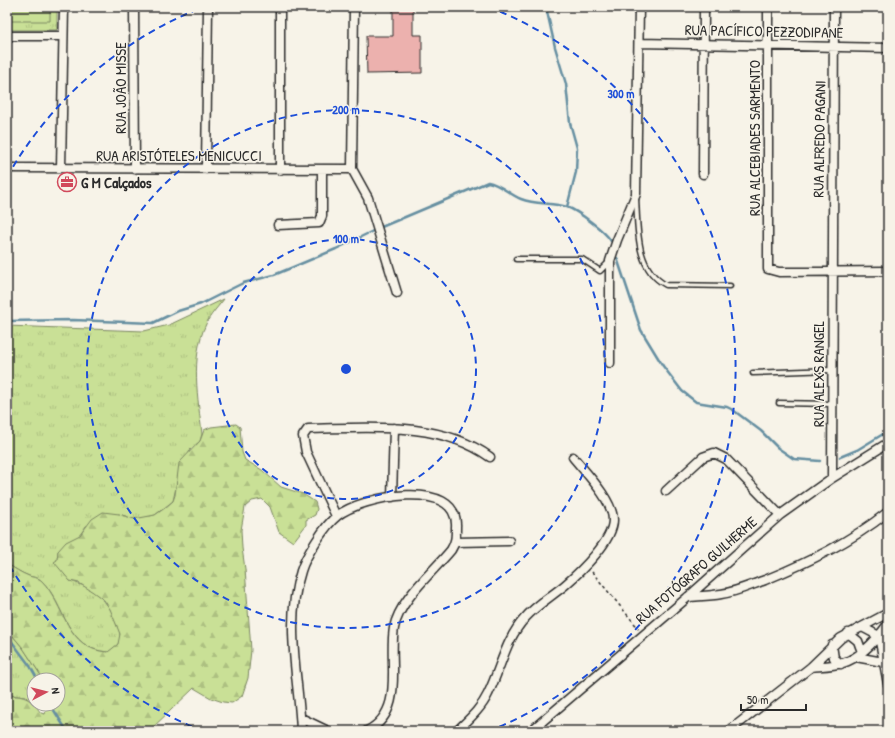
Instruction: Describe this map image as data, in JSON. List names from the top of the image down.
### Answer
{
  "streets": {
    "street": [
      "RUA PACÍFICO PEZZODIPANE",
      "RUA JOÃO MISSE",
      "RUA ALCEBIADES SARMENTO",
      "RUA ALFREDO PAGANI",
      "RUA ARISTÓTELES MENICUCCI",
      "RUA ALEXS RANGEL",
      "RUA FOTÓGRAFO GUILHERME"
    ]
  },
  "crossings": [
    ["RUA PACÍFICO PEZZODIPANE", "RUA ALCEBIADES SARMENTO"],
    ["RUA PACÍFICO PEZZODIPANE", "RUA ALFREDO PAGANI"],
    ["RUA JOÃO MISSE", "RUA ARISTÓTELES MENICUCCI"],
    ["RUA ALCEBIADES SARMENTO", "RUA ALFREDO PAGANI"],
    ["RUA ALCEBIADES SARMENTO", "RUA ALEXS RANGEL"],
    ["RUA ALFREDO PAGANI", "RUA ALEXS RANGEL"],
    ["RUA ALEXS RANGEL", "RUA FOTÓGRAFO GUILHERME"]
  ],
  "places": {
    "office": ["G M Calçados"]
  },
  "scale_bar": "50 m",
  "north": "right",
  "rings": ["300 m", "200 m", "100 m"]
}
